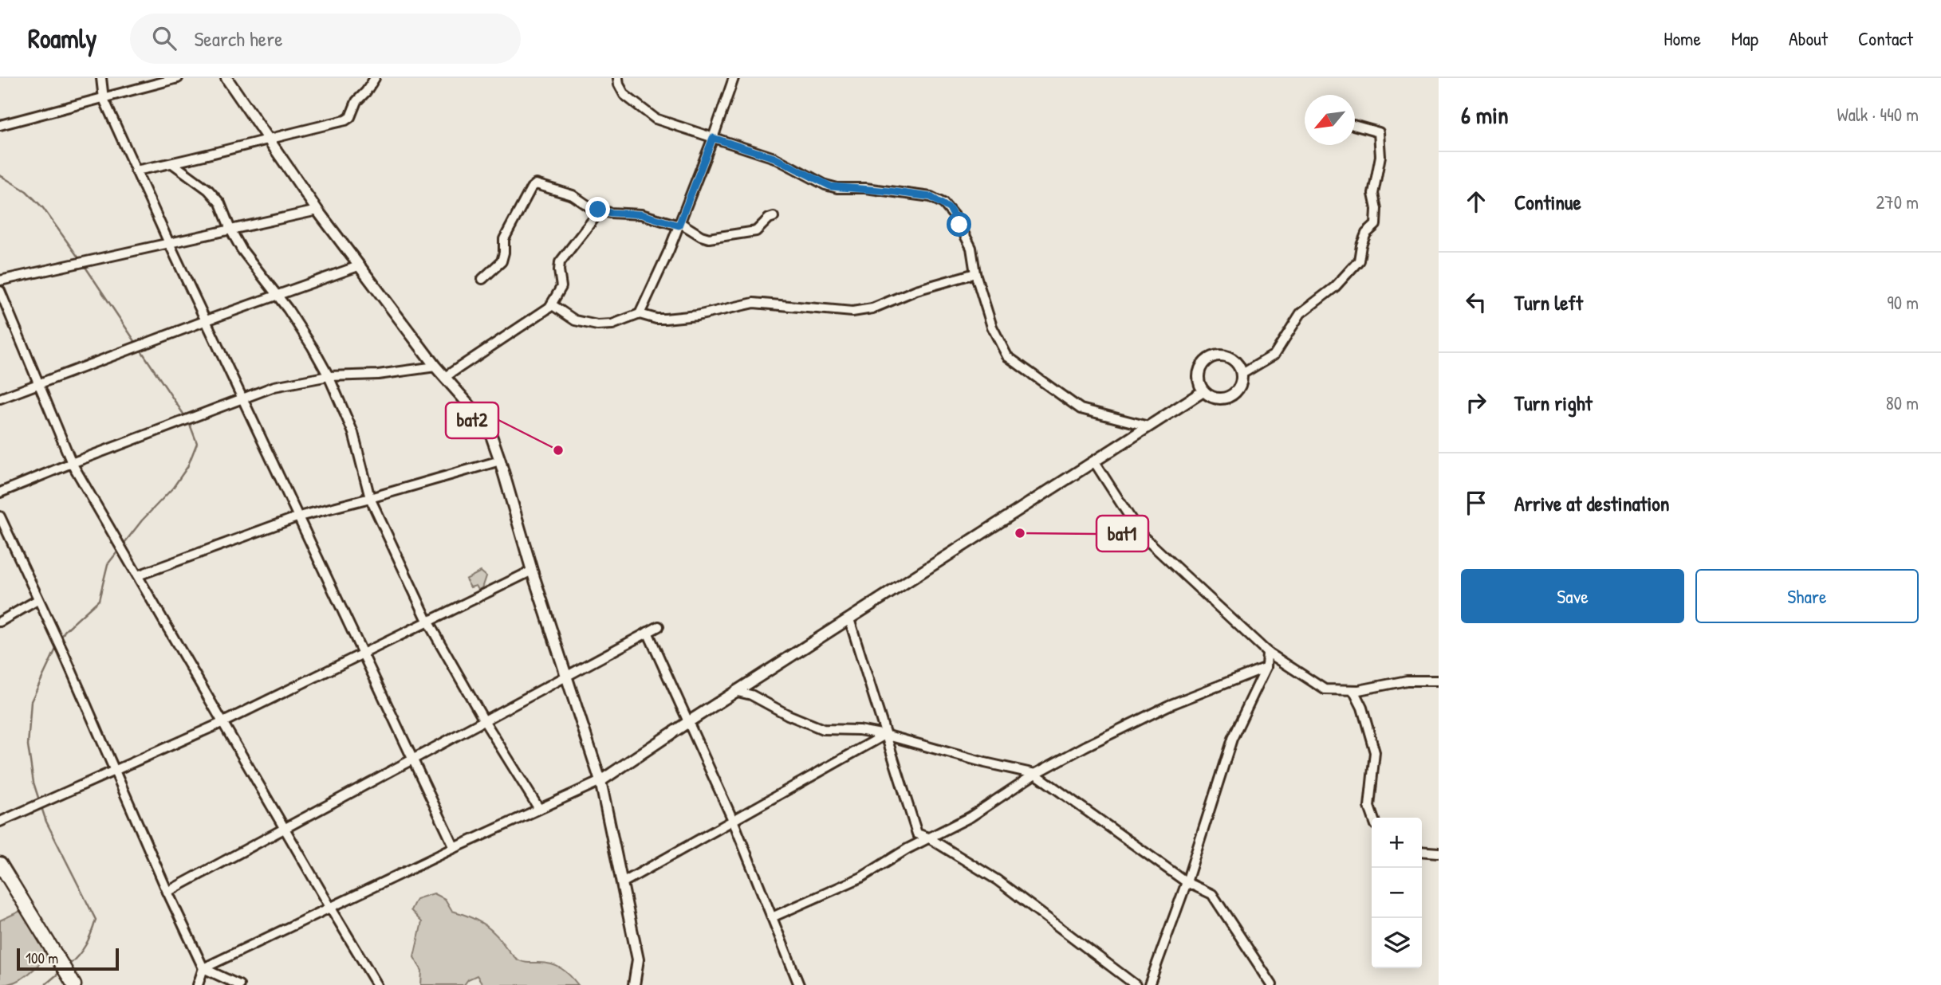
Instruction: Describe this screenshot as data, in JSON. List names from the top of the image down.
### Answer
{
  "places": ["bat2", "bat1"],
  "scale_bar": "100 m",
  "north": "bottom left",
  "page": {
    "header": "Roamly",
    "search": "Search here",
    "nav": [
      "Home",
      "Map",
      "About",
      "Contact"
    ],
    "heading": ["6 min", "Walk · 440 m"],
    "list": [
      ["Continue", "270 m"],
      ["Turn left", "90 m"],
      ["Turn right", "80 m"],
      "Arrive at destination"
    ],
    "buttons": ["Save", "Share"],
    "map_buttons": ["+", "−"],
    "scale": "100 m"
  }
}
